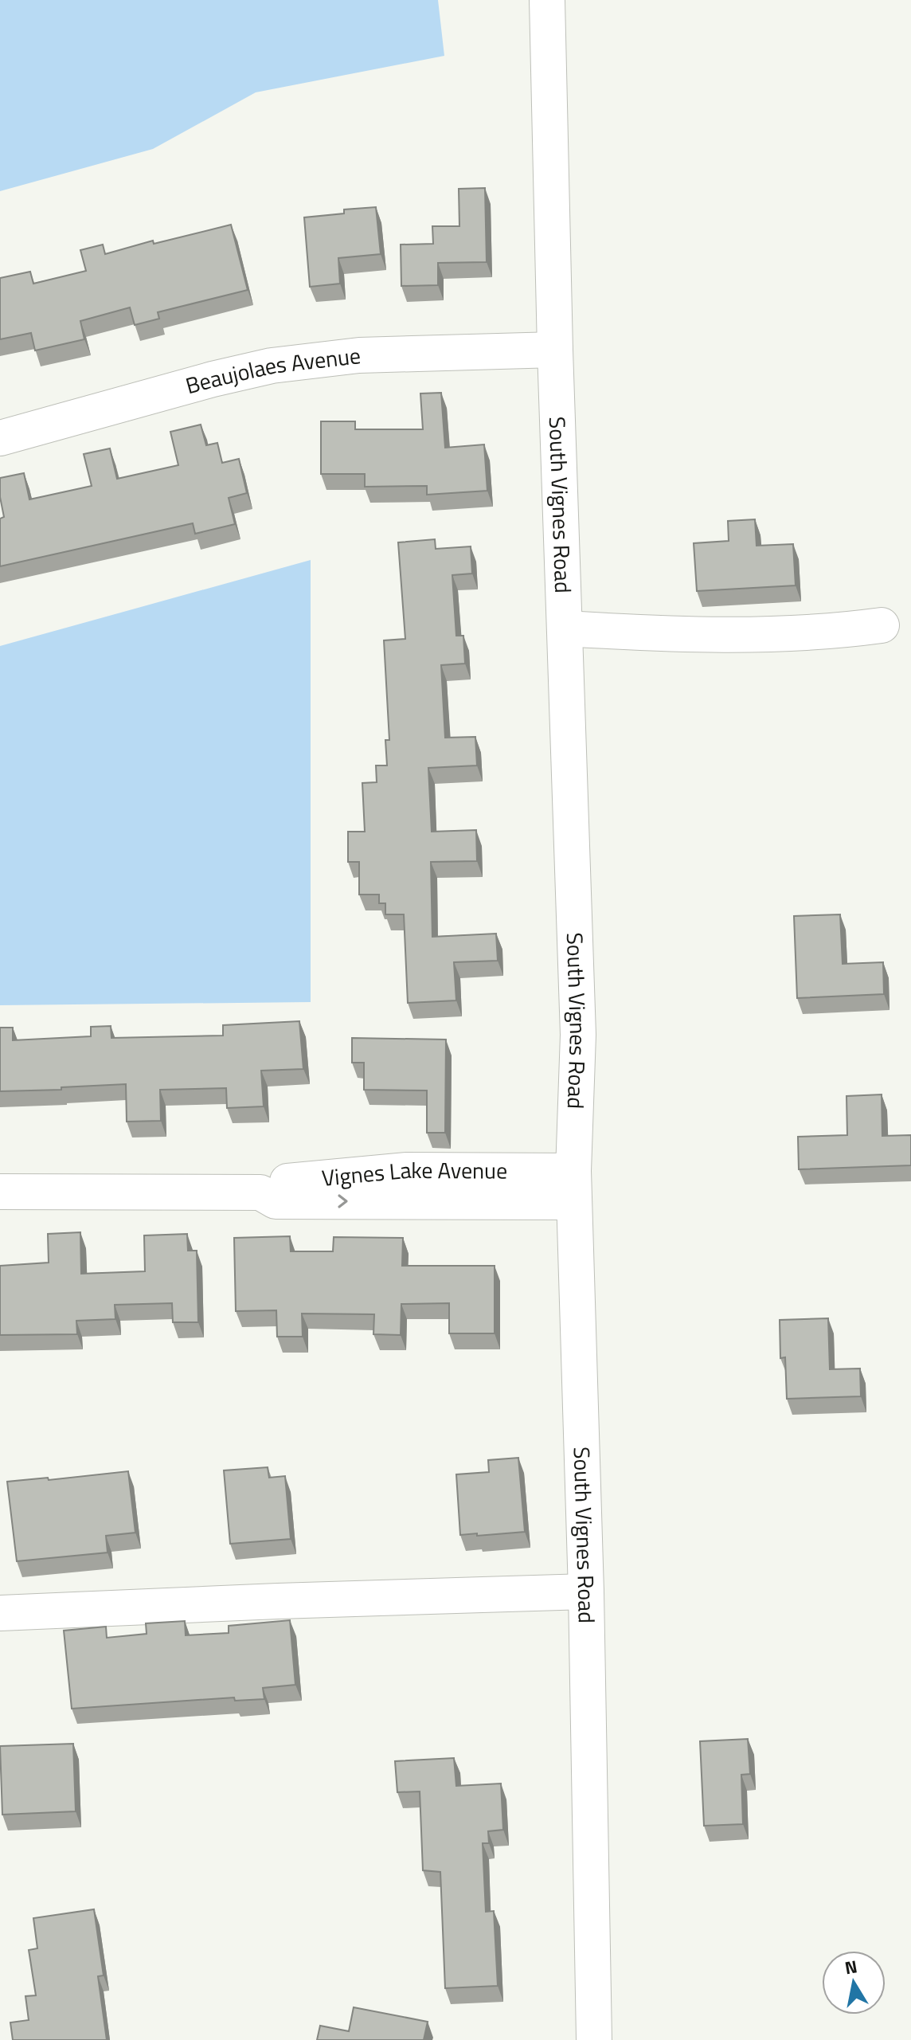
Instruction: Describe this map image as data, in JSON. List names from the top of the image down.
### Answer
{
  "streets": {
    "street": ["Beaujolaes Avenue", "South Vignes Road", "Vignes Lake Avenue"]
  },
  "crossings": [
    ["Beaujolaes Avenue", "South Vignes Road"],
    ["South Vignes Road", "Vignes Lake Avenue"]
  ],
  "north": "top"
}
